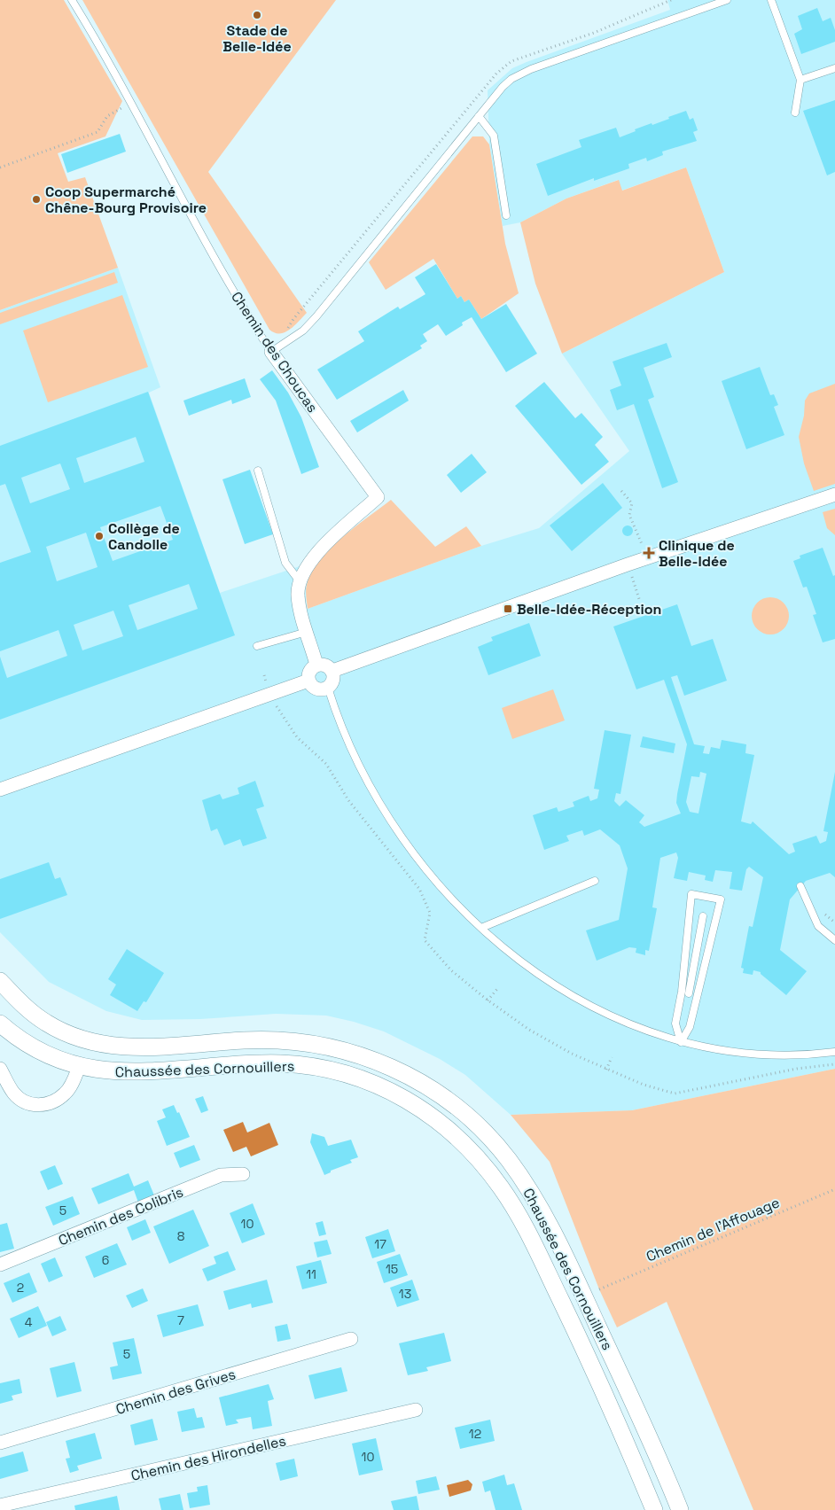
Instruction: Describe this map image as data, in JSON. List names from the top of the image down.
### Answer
{
  "streets": {
    "street": [
      "Chemin des Choucas",
      "Chaussée des Cornouillers",
      "Chemin des Colibris",
      "Chemin des Grives",
      "Chemin des Hirondelles"
    ],
    "path": ["Chemin de l'Affouage"]
  },
  "places": {
    "other": ["Stade de Belle-Idée", "Coop Supermarché Chêne-Bourg Provisoire", "Collège de Candolle"],
    "health": ["Clinique de Belle-Idée"],
    "transit": ["Belle-Idée-Réception"]
  },
  "house_numbers": [
    "5",
    "10",
    "8",
    "17",
    "6",
    "15",
    "11",
    "2",
    "13",
    "7",
    "4",
    "5",
    "12",
    "10"
  ]
}
